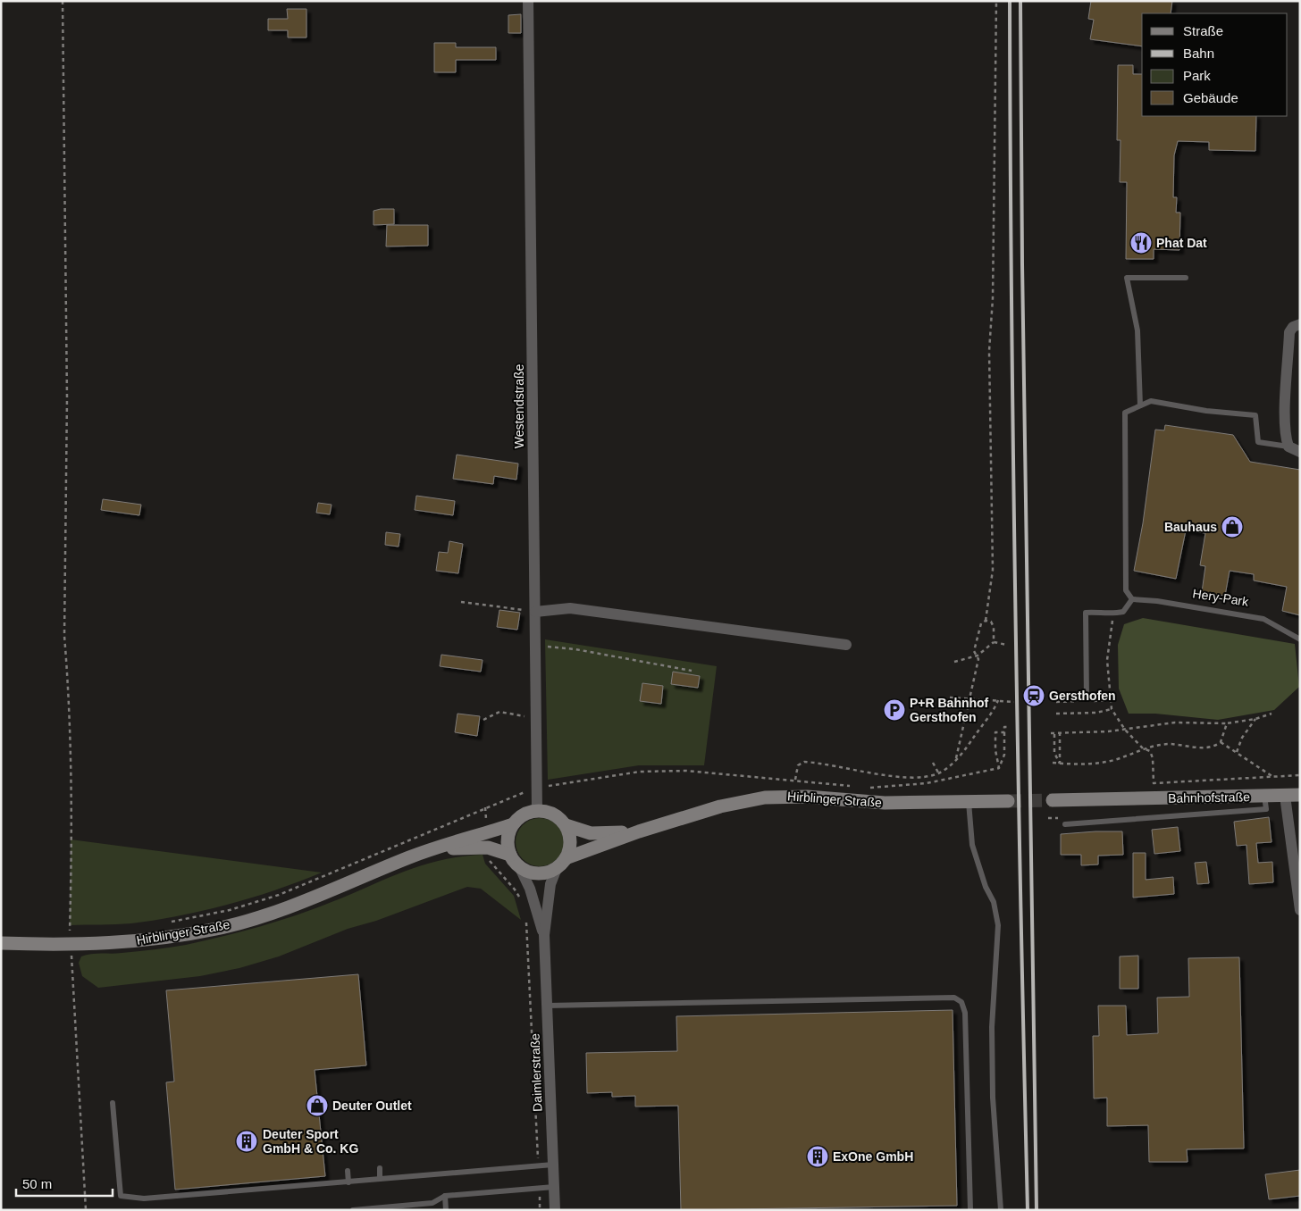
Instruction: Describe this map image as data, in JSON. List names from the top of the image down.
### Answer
{
  "streets": {
    "main road": ["Bahnhofstraße", "Hirblinger Straße"],
    "street": ["Westendstraße", "Daimlerstraße"],
    "lane": ["Hery-Park"]
  },
  "crossings": [
    ["Westendstraße", "Hirblinger Straße"],
    ["Westendstraße", "Daimlerstraße"],
    ["Hirblinger Straße", "Daimlerstraße"]
  ],
  "places": {
    "restaurant": ["Phat Dat"],
    "shop": ["Bauhaus", "Deuter Outlet"],
    "station": ["Gersthofen"],
    "parking": ["P+R Bahnhof Gersthofen"],
    "building": ["Deuter Sport GmbH & Co. KG", "ExOne GmbH"]
  },
  "legend": [
    "Straße",
    "Bahn",
    "Park",
    "Gebäude"
  ],
  "scale_bar": "50 m"
}
